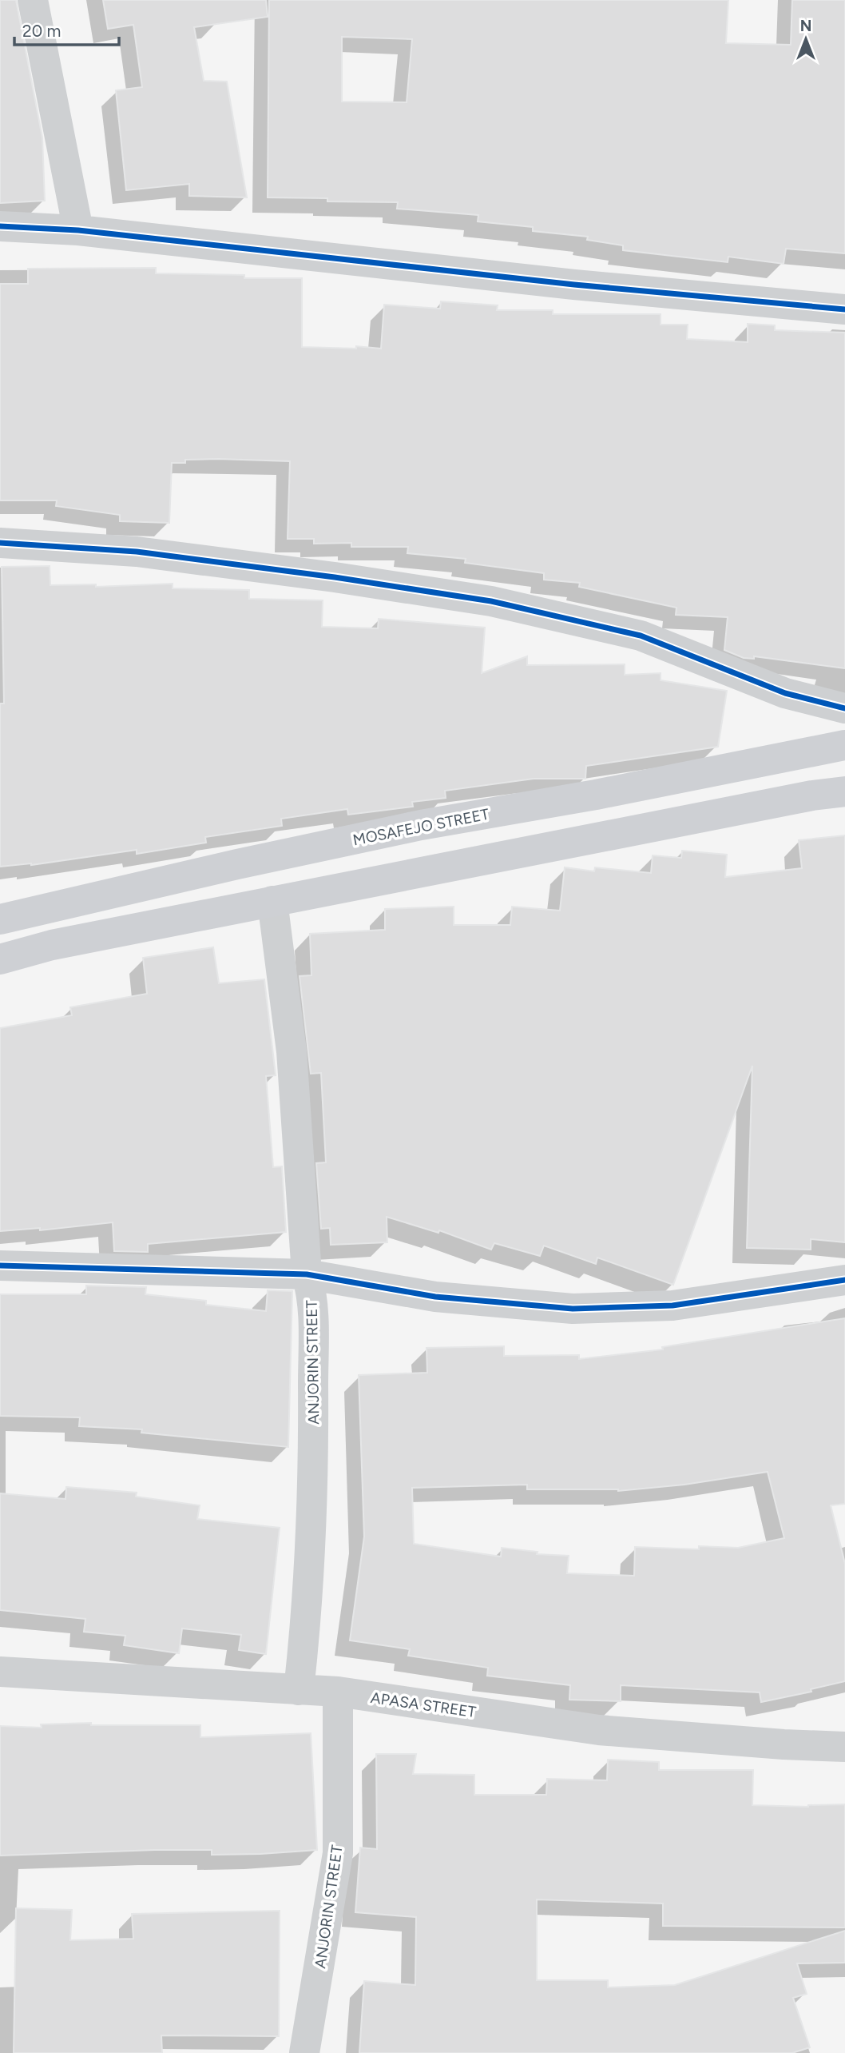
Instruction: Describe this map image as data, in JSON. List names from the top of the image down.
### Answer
{
  "streets": {
    "main road": ["MOSAFEJO STREET"],
    "street": ["ANJORIN STREET", "APASA STREET"]
  },
  "crossings": [
    ["ANJORIN STREET", "APASA STREET"]
  ],
  "scale_bar": "20 m",
  "north": "top"
}
